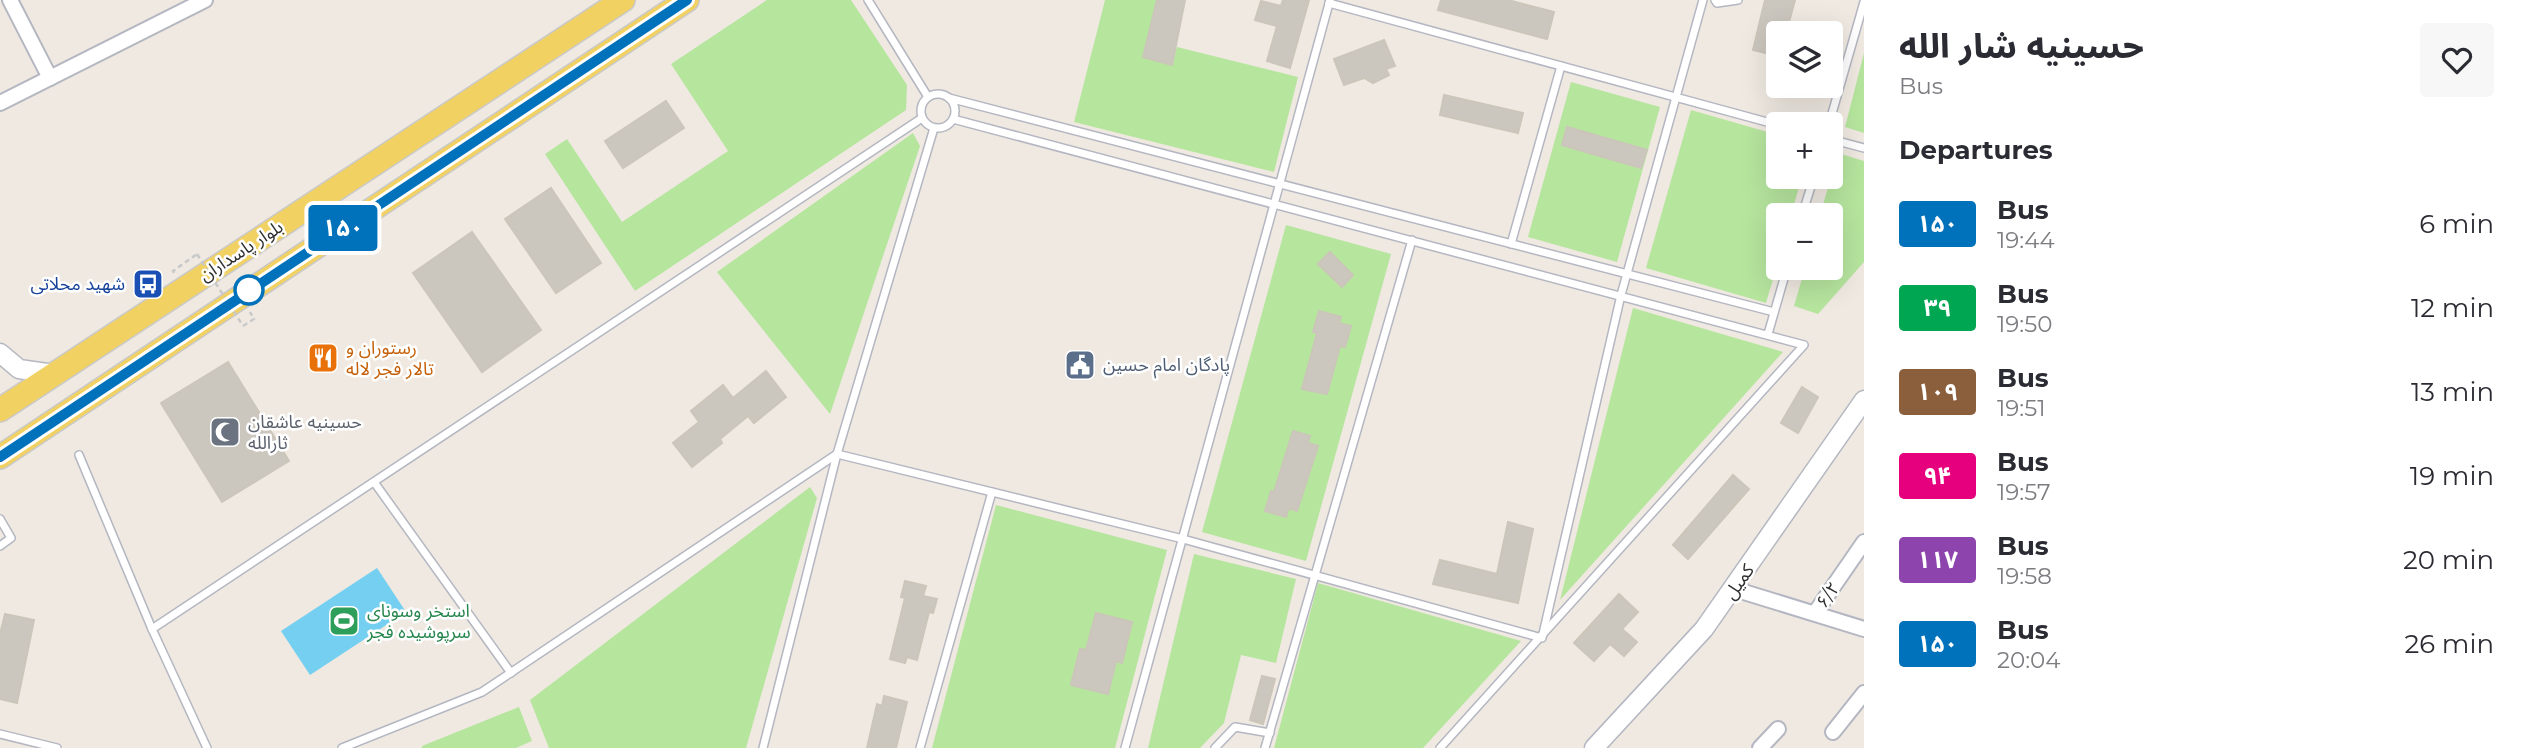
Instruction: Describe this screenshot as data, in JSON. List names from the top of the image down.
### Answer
{
  "streets": {
    "main road": ["بلوار پاسداران"],
    "street": ["کمیل", "۶/۲"]
  },
  "places": {
    "bus stop": ["شهید محلاتی"],
    "restaurant": ["رستوران و تالار فجر لاله"],
    "public building": ["پادگان امام حسین"],
    "mosque": ["حسینیه عاشقان ثارالله"],
    "sports": ["استخر وسونای سرپوشیده فجر"]
  },
  "lines": ["bus line ۱۵۰"],
  "page": {
    "on_map": "۱۵۰",
    "heading": [
      ["حسینیه شار الله", "Bus"],
      "Departures"
    ],
    "map_buttons": ["+", "−"],
    "list": [
      {
        "mark": "۱۵۰",
        "name": "Bus",
        "note": "19:44",
        "value": "6 min"
      },
      {
        "mark": "۳۹",
        "name": "Bus",
        "note": "19:50",
        "value": "12 min"
      },
      {
        "mark": "۱۰۹",
        "name": "Bus",
        "note": "19:51",
        "value": "13 min"
      },
      {
        "mark": "۹۴",
        "name": "Bus",
        "note": "19:57",
        "value": "19 min"
      },
      {
        "mark": "۱۱۷",
        "name": "Bus",
        "note": "19:58",
        "value": "20 min"
      },
      {
        "mark": "۱۵۰",
        "name": "Bus",
        "note": "20:04",
        "value": "26 min"
      }
    ]
  }
}
